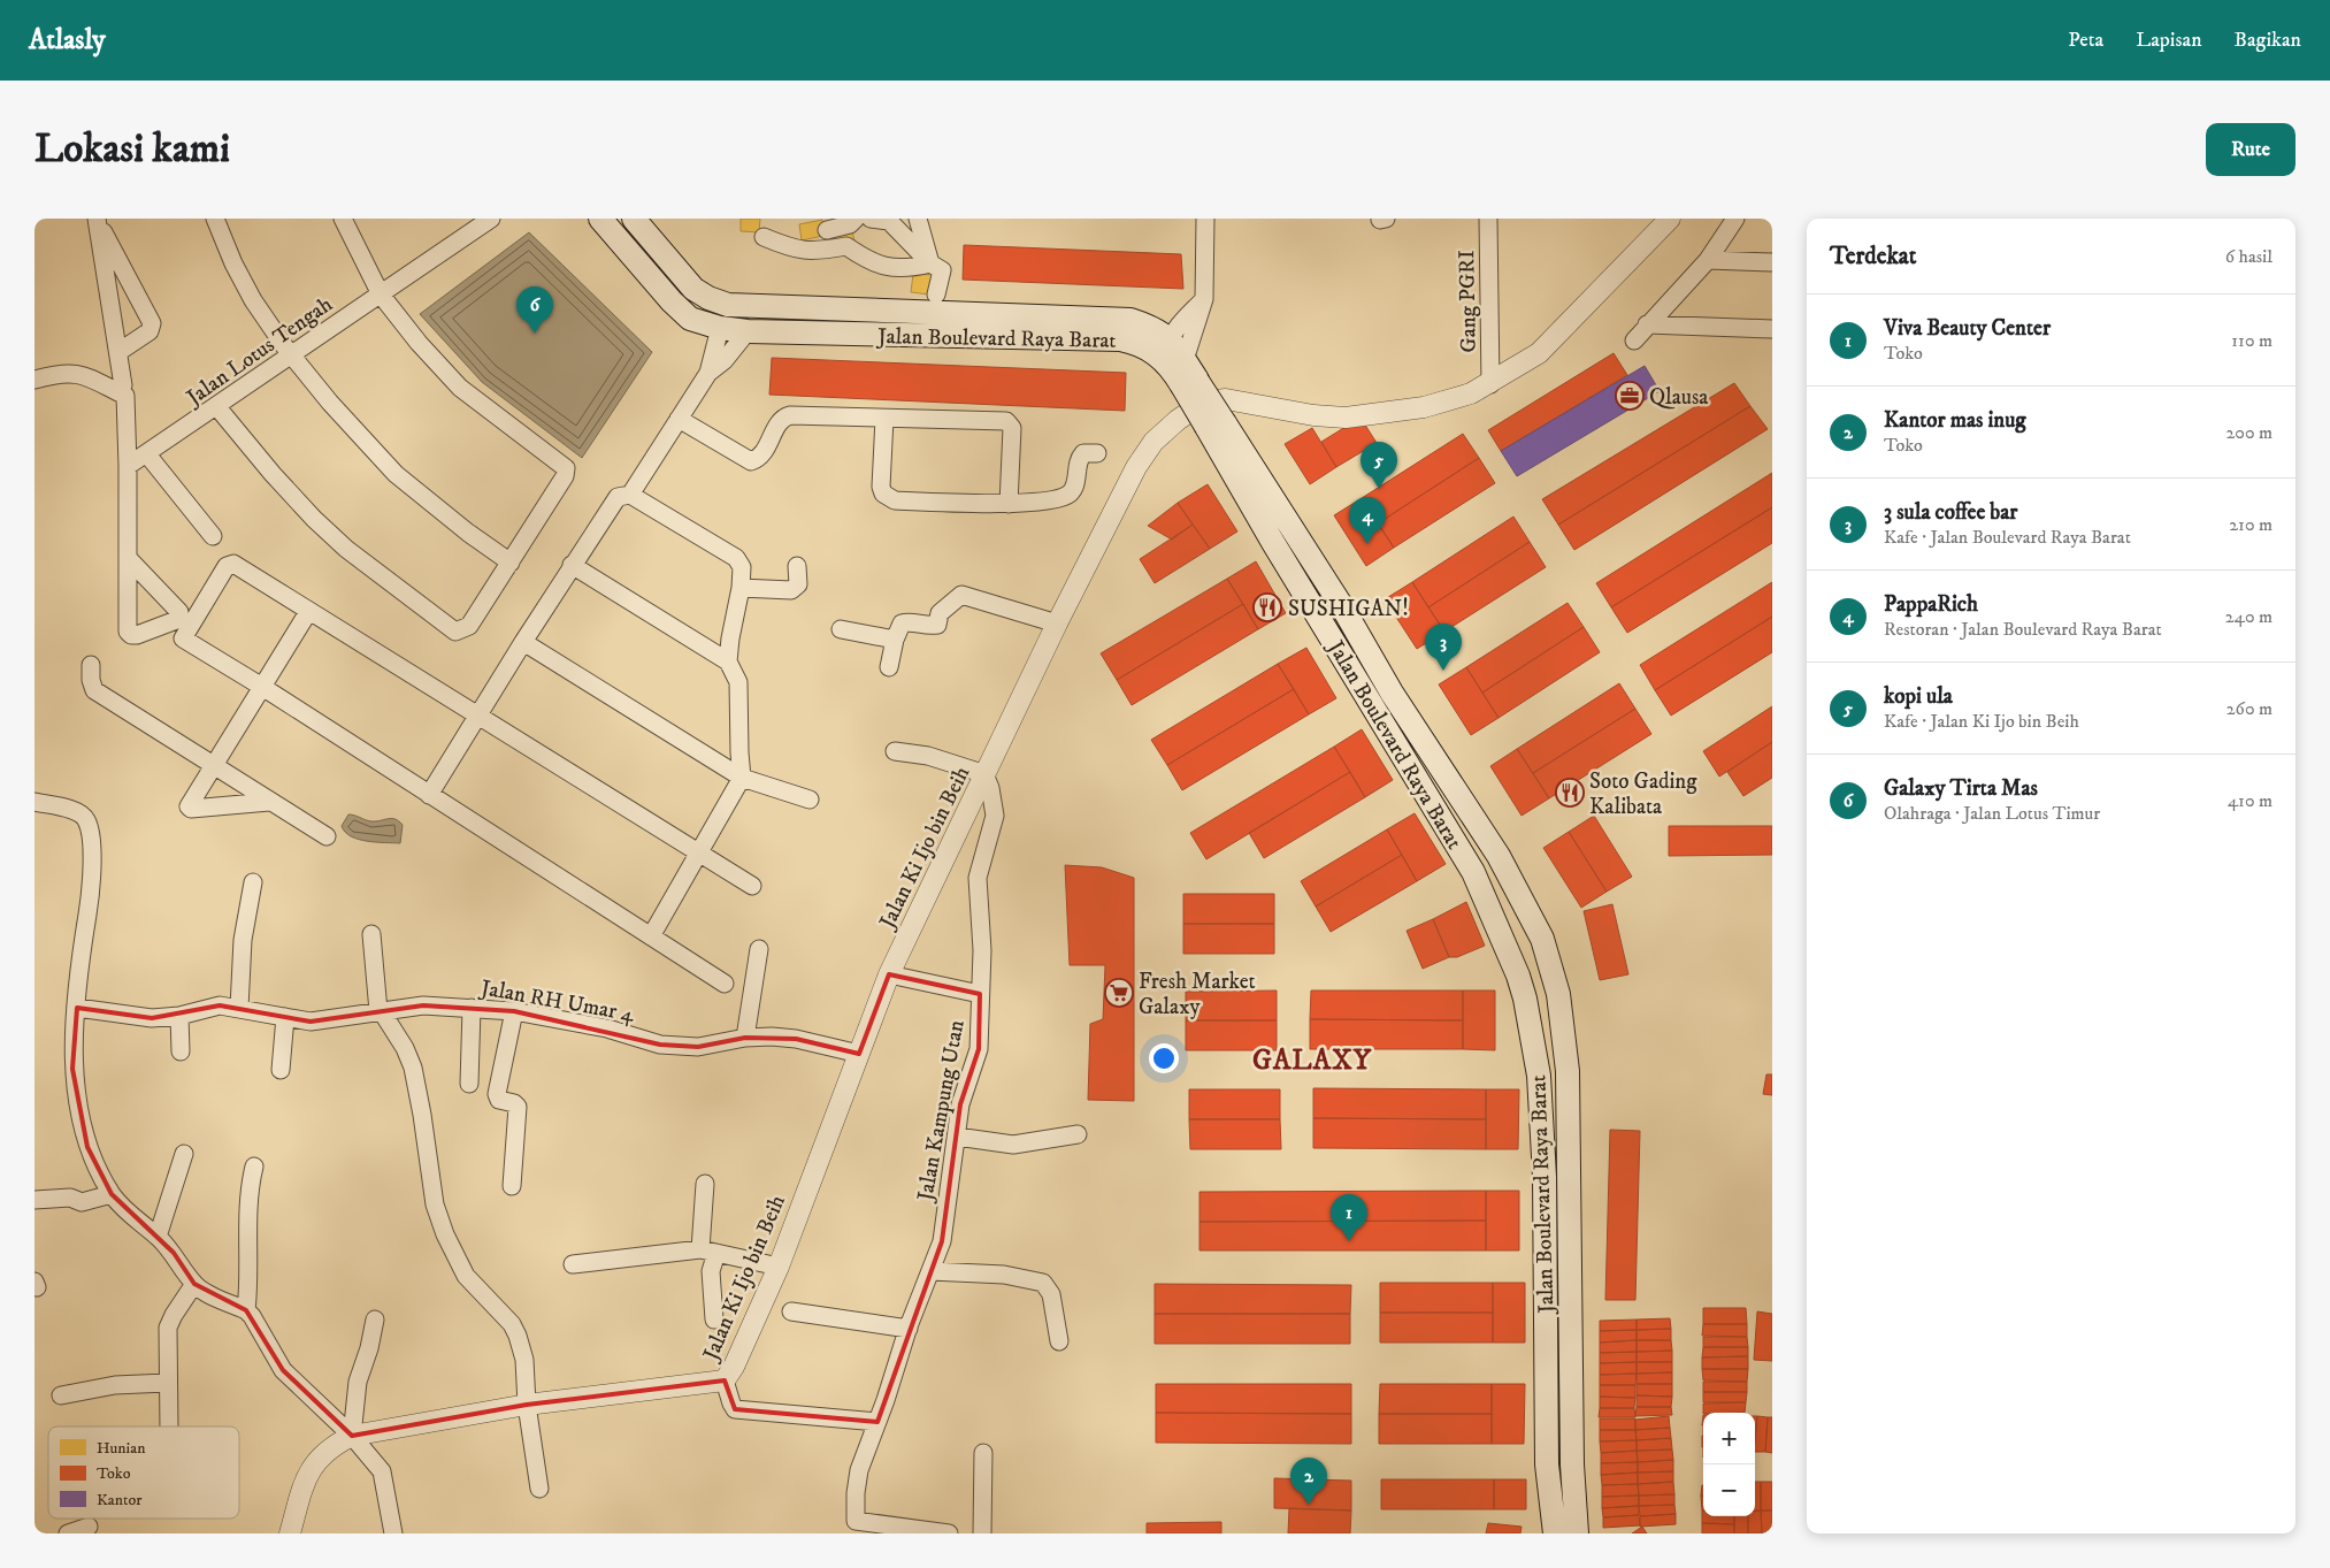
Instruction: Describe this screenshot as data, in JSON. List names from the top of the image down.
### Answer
{
  "streets": {
    "main road": ["Jalan Boulevard Raya Barat"],
    "street": [
      "Gang PGRI",
      "Jalan Lotus Tengah",
      "Jalan Ki Ijo bin Beih",
      "Jalan RH Umar 4",
      "Jalan Kampung Utan"
    ]
  },
  "crossings": [
    ["Gang PGRI", "Jalan Ki Ijo bin Beih"],
    ["Jalan Ki Ijo bin Beih", "Jalan RH Umar 4"],
    ["Jalan Ki Ijo bin Beih", "Jalan Kampung Utan"]
  ],
  "districts": ["GALAXY"],
  "places": {
    "office": ["Qlausa"],
    "restaurant": ["SUSHIGAN!", "Soto Gading Kalibata"],
    "supermarket": ["Fresh Market Galaxy"]
  },
  "legend": ["Hunian", "Toko", "Kantor"],
  "page": {
    "header": "Atlasly",
    "nav": ["Peta", "Lapisan", "Bagikan"],
    "buttons": "Rute",
    "title": "Lokasi kami",
    "heading": ["Terdekat", "6 hasil"],
    "pins": [
      "6",
      "5",
      "4",
      "3",
      "1",
      "2"
    ],
    "list": [
      {
        "mark": "1",
        "name": "Viva Beauty Center",
        "note": "Toko",
        "value": "110 m"
      },
      {
        "mark": "2",
        "name": "Kantor mas inug",
        "note": "Toko",
        "value": "200 m"
      },
      {
        "mark": "3",
        "name": "3 sula coffee bar",
        "note": "Kafe · Jalan Boulevard Raya Barat",
        "value": "210 m"
      },
      {
        "mark": "4",
        "name": "PappaRich",
        "note": "Restoran · Jalan Boulevard Raya Barat",
        "value": "240 m"
      },
      {
        "mark": "5",
        "name": "kopi ula",
        "note": "Kafe · Jalan Ki Ijo bin Beih",
        "value": "260 m"
      },
      {
        "mark": "6",
        "name": "Galaxy Tirta Mas",
        "note": "Olahraga · Jalan Lotus Timur",
        "value": "410 m"
      }
    ],
    "map_buttons": ["+", "−"]
  }
}
